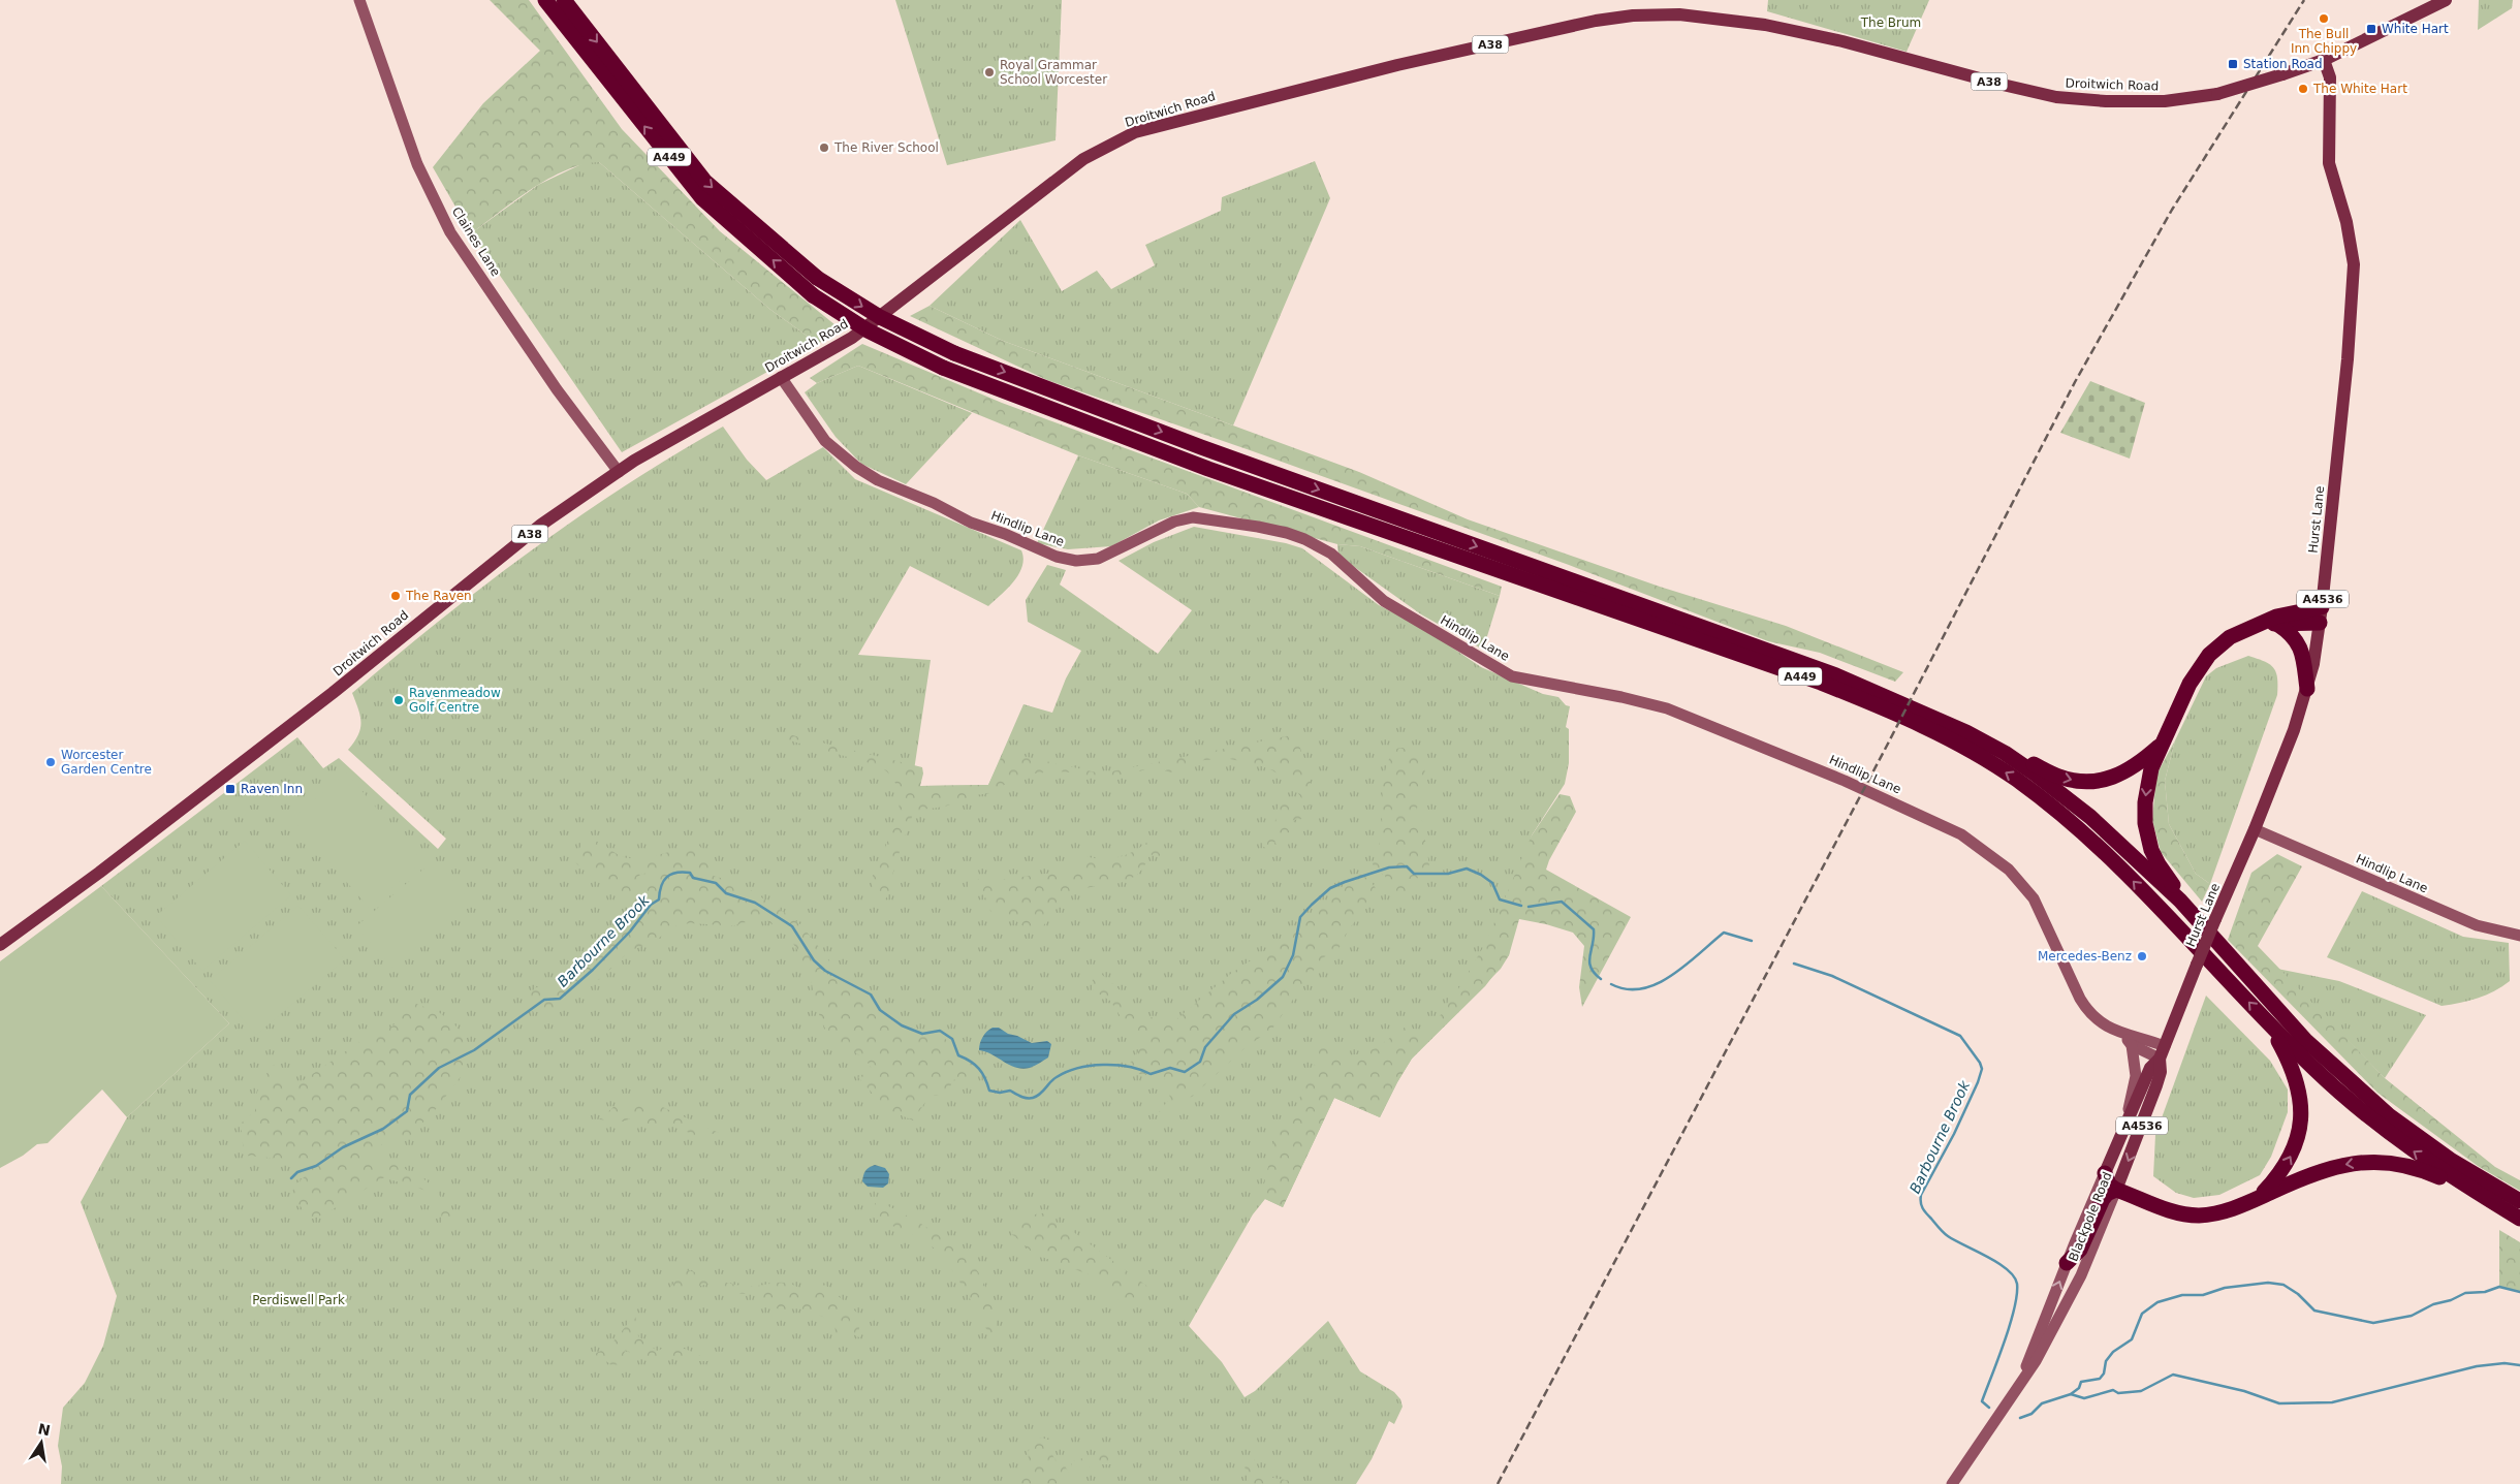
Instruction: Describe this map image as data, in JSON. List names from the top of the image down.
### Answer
{
  "streets": {
    "highway": ["A449"],
    "main road": [
      "A38",
      "Droitwich Road",
      "Hurst Lane",
      "A4536",
      "Blackpole Road"
    ],
    "street": ["Claines Lane", "Hindlip Lane"]
  },
  "crossings": [
    ["Droitwich Road", "Claines Lane"],
    ["Droitwich Road", "Hurst Lane"],
    ["Droitwich Road", "Hindlip Lane"],
    ["Hurst Lane", "Hindlip Lane"],
    ["Hurst Lane", "Blackpole Road"],
    ["Hindlip Lane", "Blackpole Road"]
  ],
  "water": ["Barbourne Brook"],
  "parks": ["The Brum", "Perdiswell Park"],
  "places": {
    "other": [
      "The Bull Inn Chippy",
      "Royal Grammar School Worcester",
      "The White Hart",
      "The River School",
      "The Raven",
      "Ravenmeadow Golf Centre",
      "Worcester Garden Centre",
      "Mercedes-Benz"
    ],
    "transit": ["White Hart", "Station Road", "Raven Inn"]
  },
  "north": "top"
}
